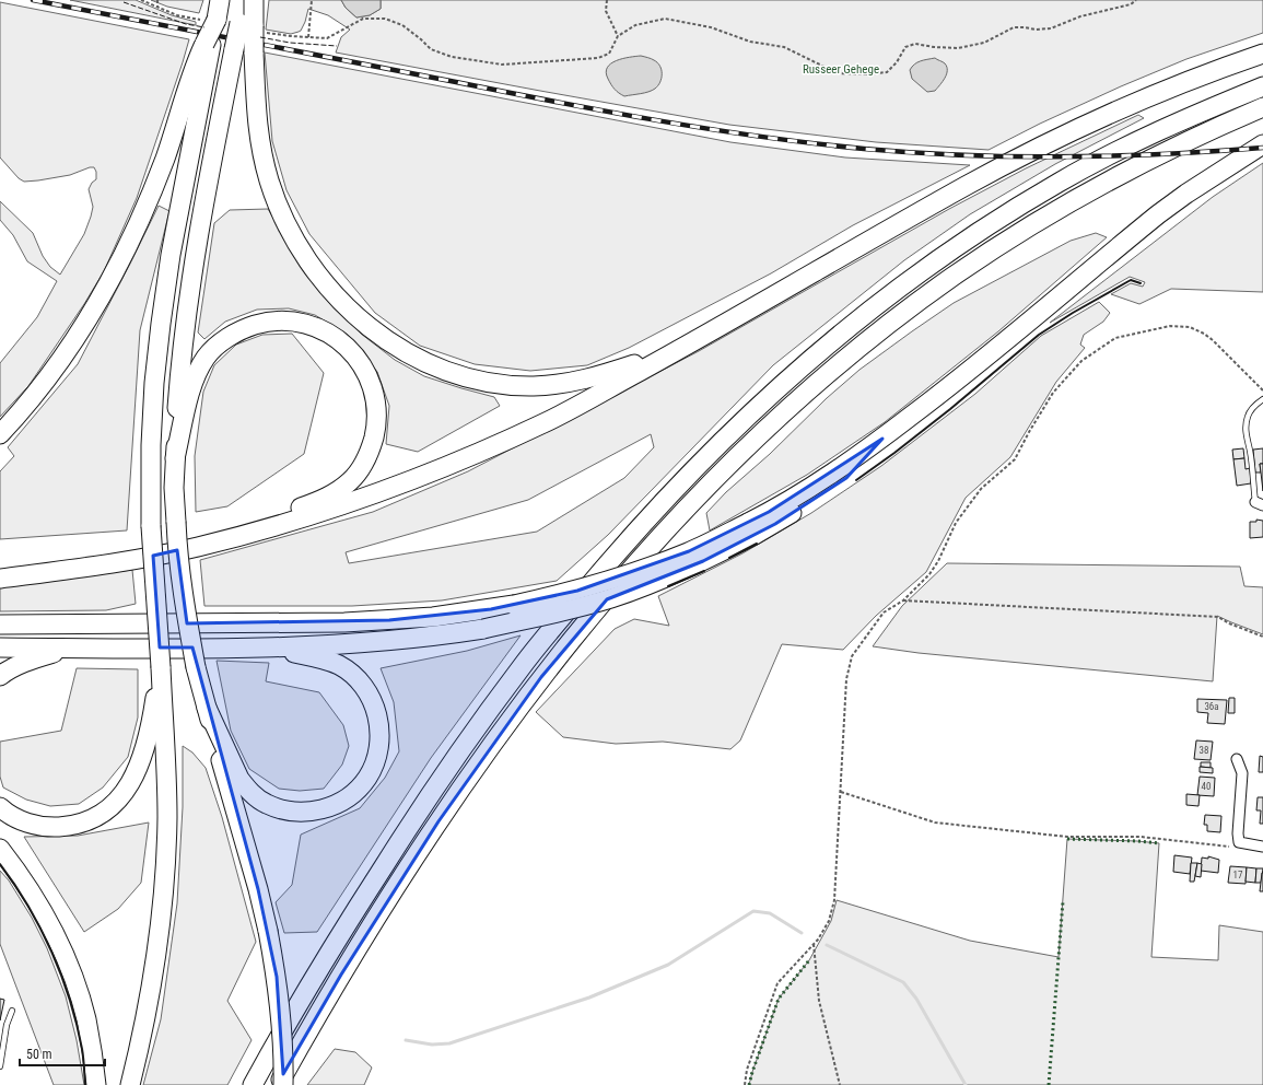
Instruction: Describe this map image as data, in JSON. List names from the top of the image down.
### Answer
{
  "parks": ["Russeer Gehege"],
  "house_numbers": [
    "36a",
    "38",
    "40",
    "17"
  ],
  "scale_bar": "50 m"
}
